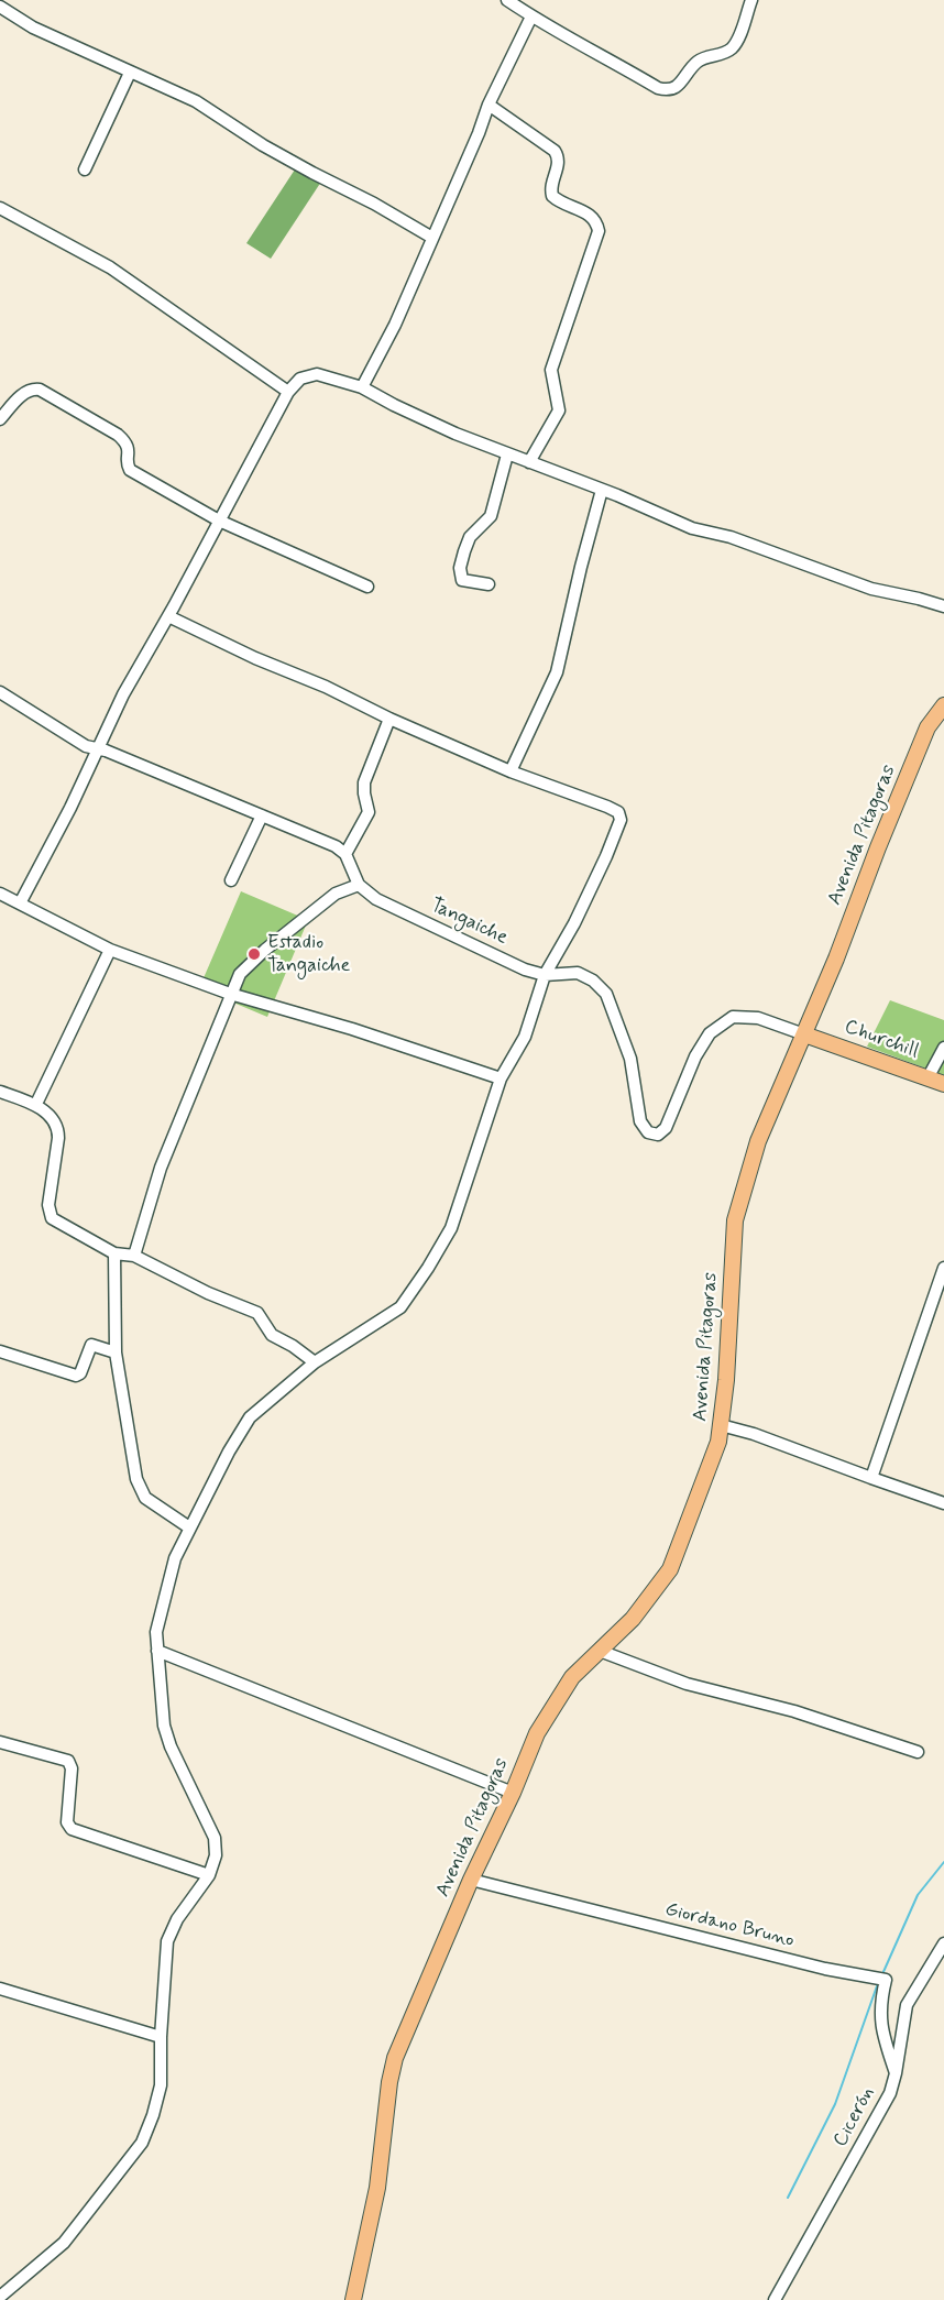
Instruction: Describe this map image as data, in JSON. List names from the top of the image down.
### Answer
{
  "streets": {
    "main road": ["Avenida Pitagoras", "Churchill"],
    "street": ["Tangaiche", "Giordano Bruno", "Cicerón"]
  },
  "crossings": [
    ["Avenida Pitagoras", "Tangaiche"],
    ["Avenida Pitagoras", "Churchill"],
    ["Avenida Pitagoras", "Giordano Bruno"],
    ["Tangaiche", "Churchill"],
    ["Giordano Bruno", "Cicerón"]
  ],
  "places": ["Estadio Tangaiche"]
}
